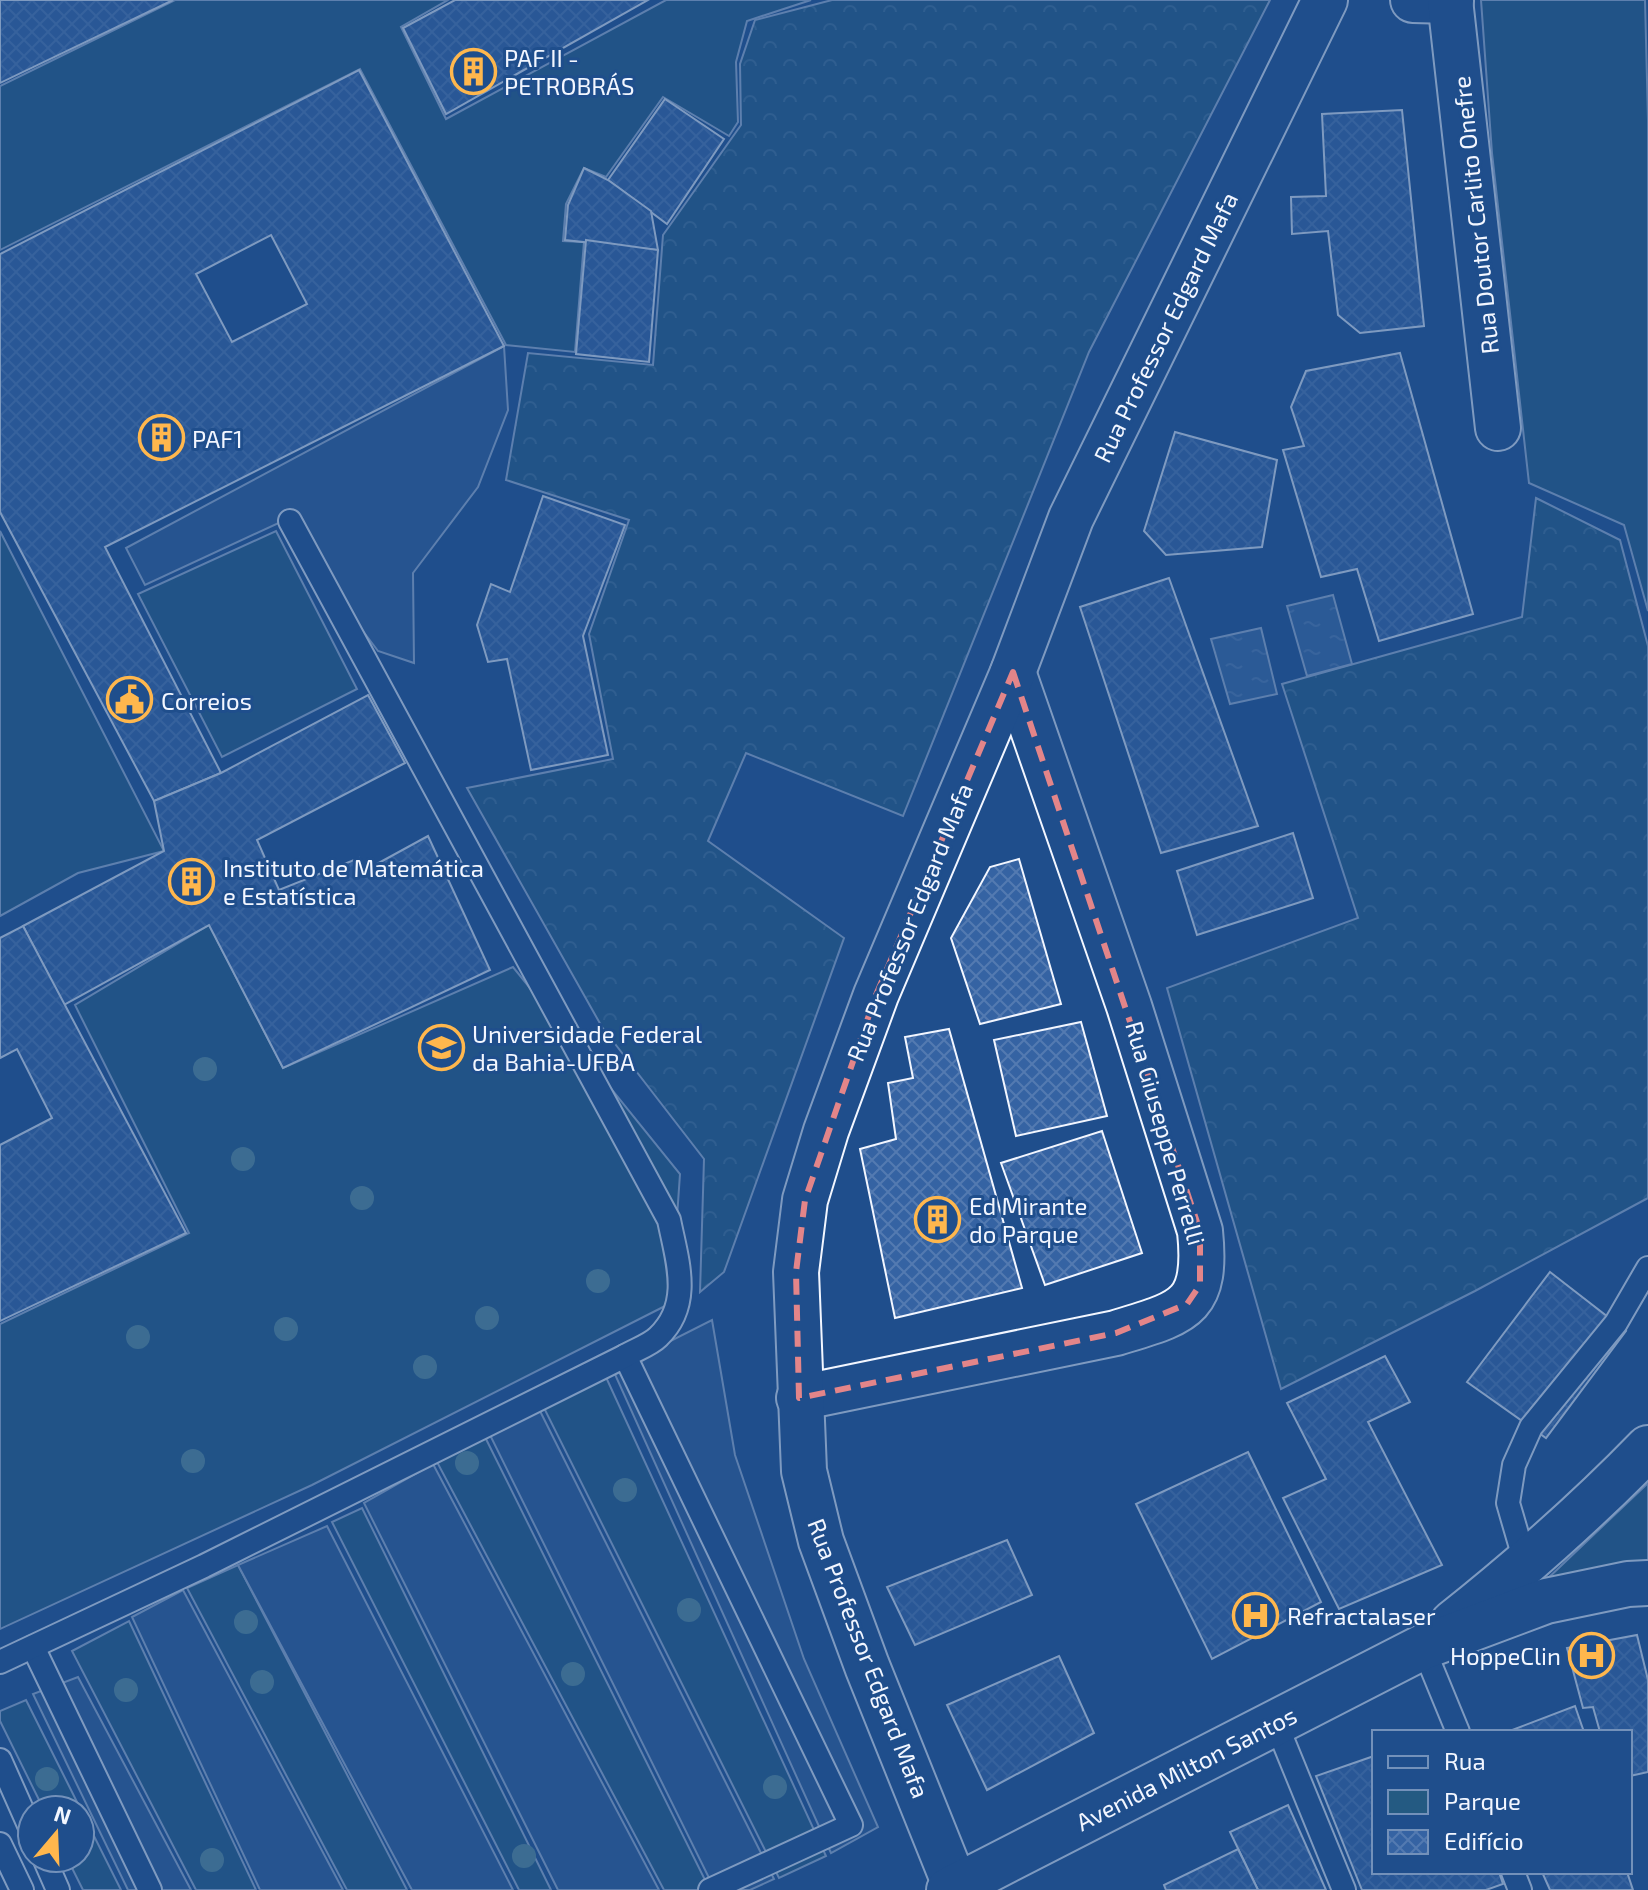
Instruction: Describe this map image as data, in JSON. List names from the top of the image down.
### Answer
{
  "streets": {
    "street": [
      "Rua Doutor Carlito Onefre",
      "Rua Professor Edgard Mafa",
      "Rua Giuseppe Perrelli",
      "Avenida Milton Santos"
    ]
  },
  "crossings": [
    ["Rua Professor Edgard Mafa", "Rua Giuseppe Perrelli"],
    ["Rua Professor Edgard Mafa", "Avenida Milton Santos"]
  ],
  "places": {
    "building": [
      "PAF II - PETROBRÁS",
      "PAF1",
      "Instituto de Matemática e Estatística",
      "Ed Mirante do Parque"
    ],
    "public building": ["Correios"],
    "school or university": ["Universidade Federal da Bahia-UFBA"],
    "hospital": ["Refractalaser", "HoppeClin"]
  },
  "legend": ["Rua", "Parque", "Edifício"],
  "north": "top"
}
